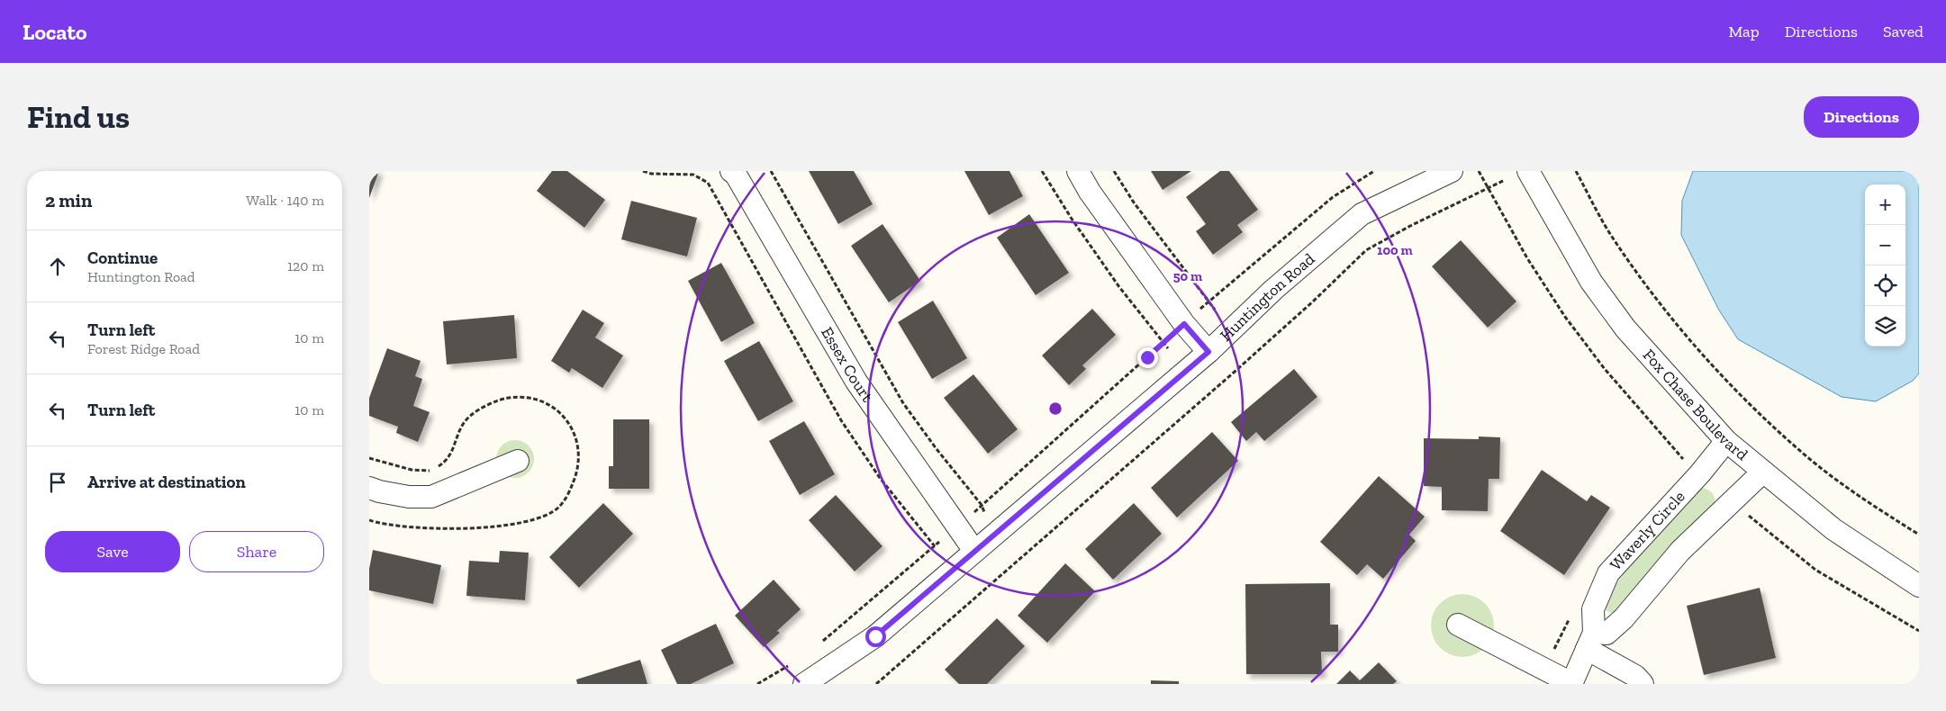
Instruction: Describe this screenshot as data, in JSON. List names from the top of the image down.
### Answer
{
  "streets": {
    "street": [
      "Huntington Road",
      "Essex Court",
      "Fox Chase Boulevard",
      "Waverly Circle"
    ]
  },
  "crossings": [
    ["Huntington Road", "Essex Court"],
    ["Fox Chase Boulevard", "Waverly Circle"]
  ],
  "page": {
    "header": "Locato",
    "nav": ["Map", "Directions", "Saved"],
    "buttons": [
      "Directions",
      ["Save", "Share"]
    ],
    "title": "Find us",
    "heading": ["2 min", "Walk · 140 m"],
    "map_buttons": ["+", "−"],
    "list": [
      ["Continue", "Huntington Road", "120 m"],
      ["Turn left", "Forest Ridge Road", "10 m"],
      ["Turn left", "10 m"],
      "Arrive at destination"
    ]
  },
  "rings": ["100 m", "50 m"]
}
